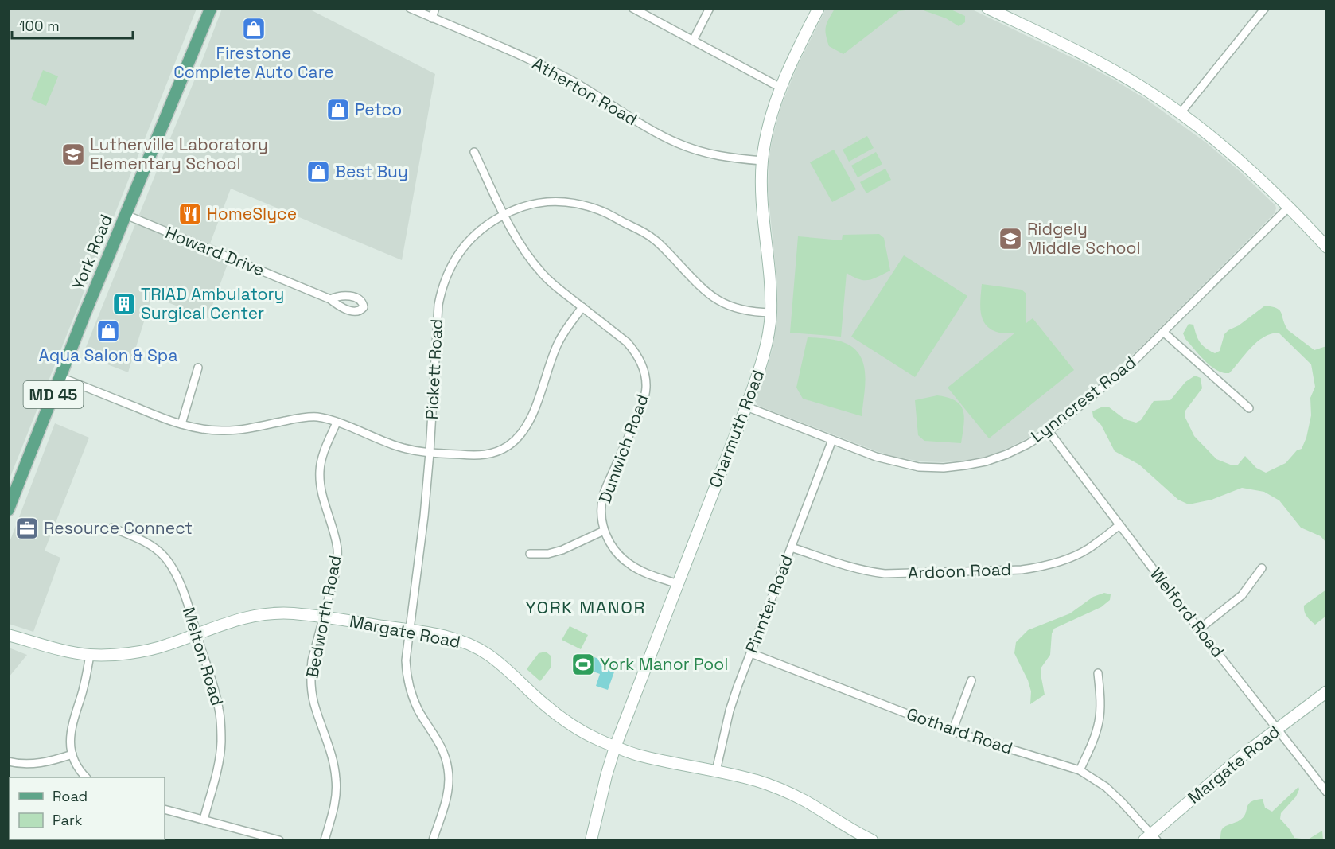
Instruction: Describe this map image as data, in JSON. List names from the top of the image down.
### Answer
{
  "streets": {
    "main road": ["York Road", "MD 45"],
    "street": [
      "Atherton Road",
      "Howard Drive",
      "Pickett Road",
      "Lynncrest Road",
      "Charmuth Road",
      "Dunwich Road",
      "Ardoon Road",
      "Pinnter Road",
      "Welford Road",
      "Bedworth Road",
      "Margate Road",
      "Melton Road",
      "Gothard Road"
    ]
  },
  "crossings": [
    ["Atherton Road", "Charmuth Road"],
    ["Howard Drive", "York Road"],
    ["Pickett Road", "Charmuth Road"],
    ["Pickett Road", "Dunwich Road"],
    ["Pickett Road", "Margate Road"],
    ["Lynncrest Road", "Charmuth Road"],
    ["Lynncrest Road", "Pinnter Road"],
    ["Lynncrest Road", "Welford Road"],
    ["Charmuth Road", "Dunwich Road"],
    ["Charmuth Road", "Margate Road"],
    ["Ardoon Road", "Pinnter Road"],
    ["Ardoon Road", "Welford Road"],
    ["Pinnter Road", "Margate Road"],
    ["Pinnter Road", "Gothard Road"],
    ["Welford Road", "Margate Road"],
    ["Bedworth Road", "Margate Road"],
    ["Margate Road", "Melton Road"],
    ["Margate Road", "Gothard Road"]
  ],
  "districts": ["YORK MANOR"],
  "places": {
    "shop": [
      "Firestone Complete Auto Care",
      "Petco",
      "Best Buy",
      "Aqua Salon & Spa"
    ],
    "school or university": ["Lutherville Laboratory Elementary School", "Ridgely Middle School"],
    "restaurant": ["HomeSlyce"],
    "building": ["TRIAD Ambulatory Surgical Center"],
    "office": ["Resource Connect"],
    "sports": ["York Manor Pool"]
  },
  "legend": ["Road", "Park"],
  "scale_bar": "100 m"
}
